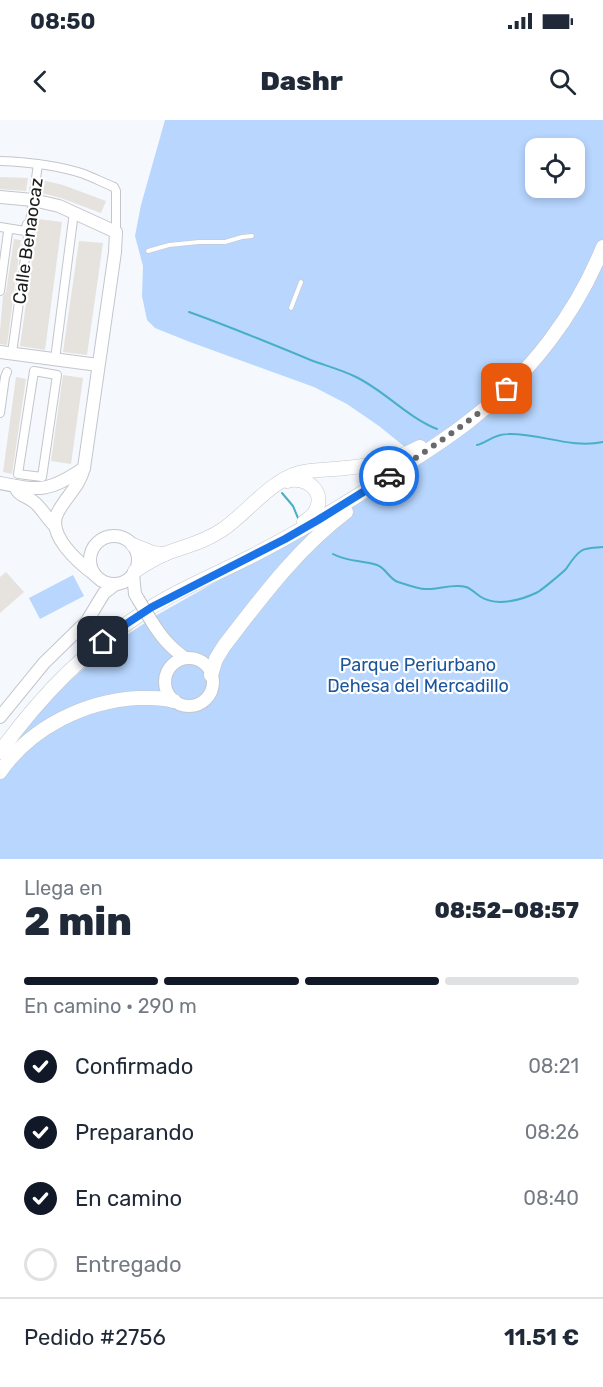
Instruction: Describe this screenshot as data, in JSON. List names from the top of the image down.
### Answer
{
  "streets": {
    "street": ["Calle Benaocaz"]
  },
  "parks": ["Parque Periurbano Dehesa del Mercadillo"],
  "page": {
    "status": "08:50",
    "header": "Dashr",
    "heading": ["2 min", "Llega en", "08:52–08:57"],
    "panel": ["Pedido #2756", "11.51 €"],
    "bar": "En camino · 290 m",
    "list": [
      ["Confirmado", "08:21"],
      ["Preparando", "08:26"],
      ["En camino", "08:40"],
      "Entregado"
    ]
  }
}
